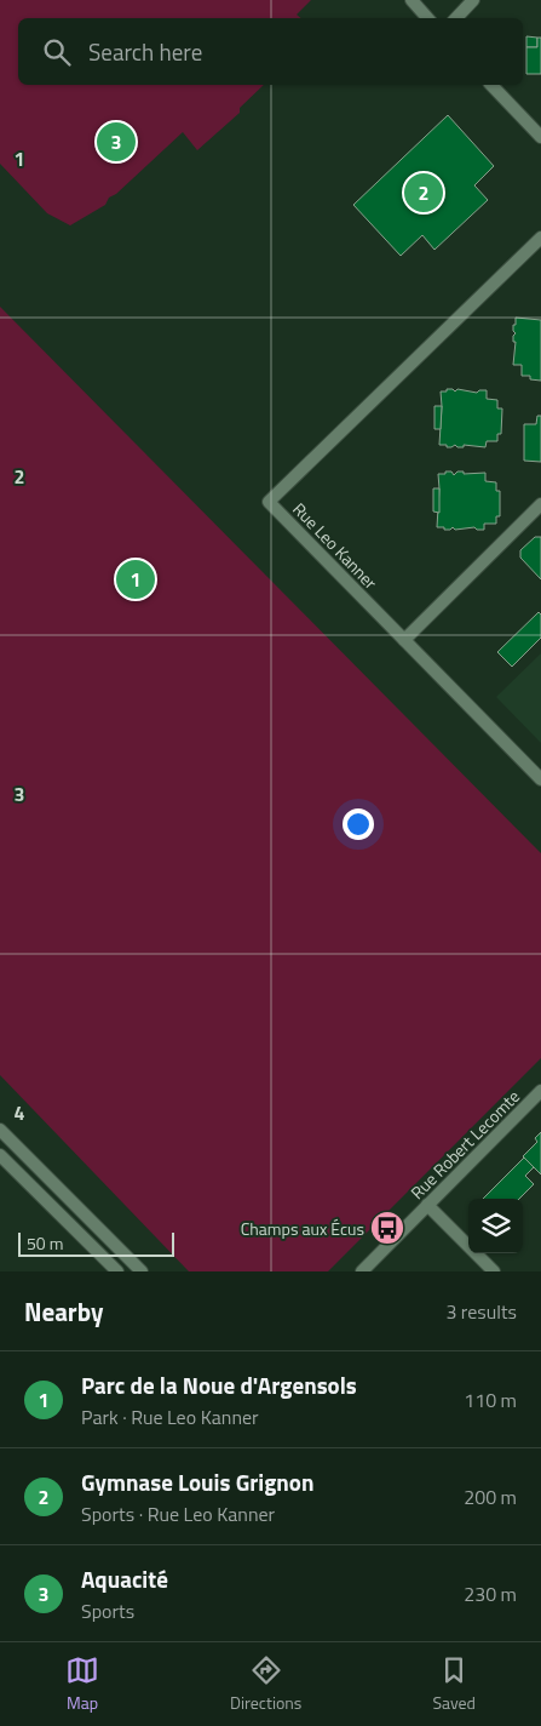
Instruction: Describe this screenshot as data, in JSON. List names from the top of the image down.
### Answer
{
  "streets": {
    "street": ["Rue Leo Kanner", "Rue Robert Lecomte"]
  },
  "places": {
    "bus stop": ["Champs aux Écus"]
  },
  "scale_bar": "50 m",
  "page": {
    "search": "Search here",
    "pins": ["3", "2", "1"],
    "scale": "50 m",
    "heading": ["Nearby", "3 results"],
    "list": [
      {
        "mark": "1",
        "name": "Parc de la Noue d'Argensols",
        "note": "Park · Rue Leo Kanner",
        "value": "110 m"
      },
      {
        "mark": "2",
        "name": "Gymnase Louis Grignon",
        "note": "Sports · Rue Leo Kanner",
        "value": "200 m"
      },
      {
        "mark": "3",
        "name": "Aquacité",
        "note": "Sports",
        "value": "230 m"
      }
    ],
    "nav": ["Map", "Directions", "Saved"]
  },
  "grid": {
    "rows": [
      "1",
      "2",
      "3",
      "4"
    ]
  }
}
